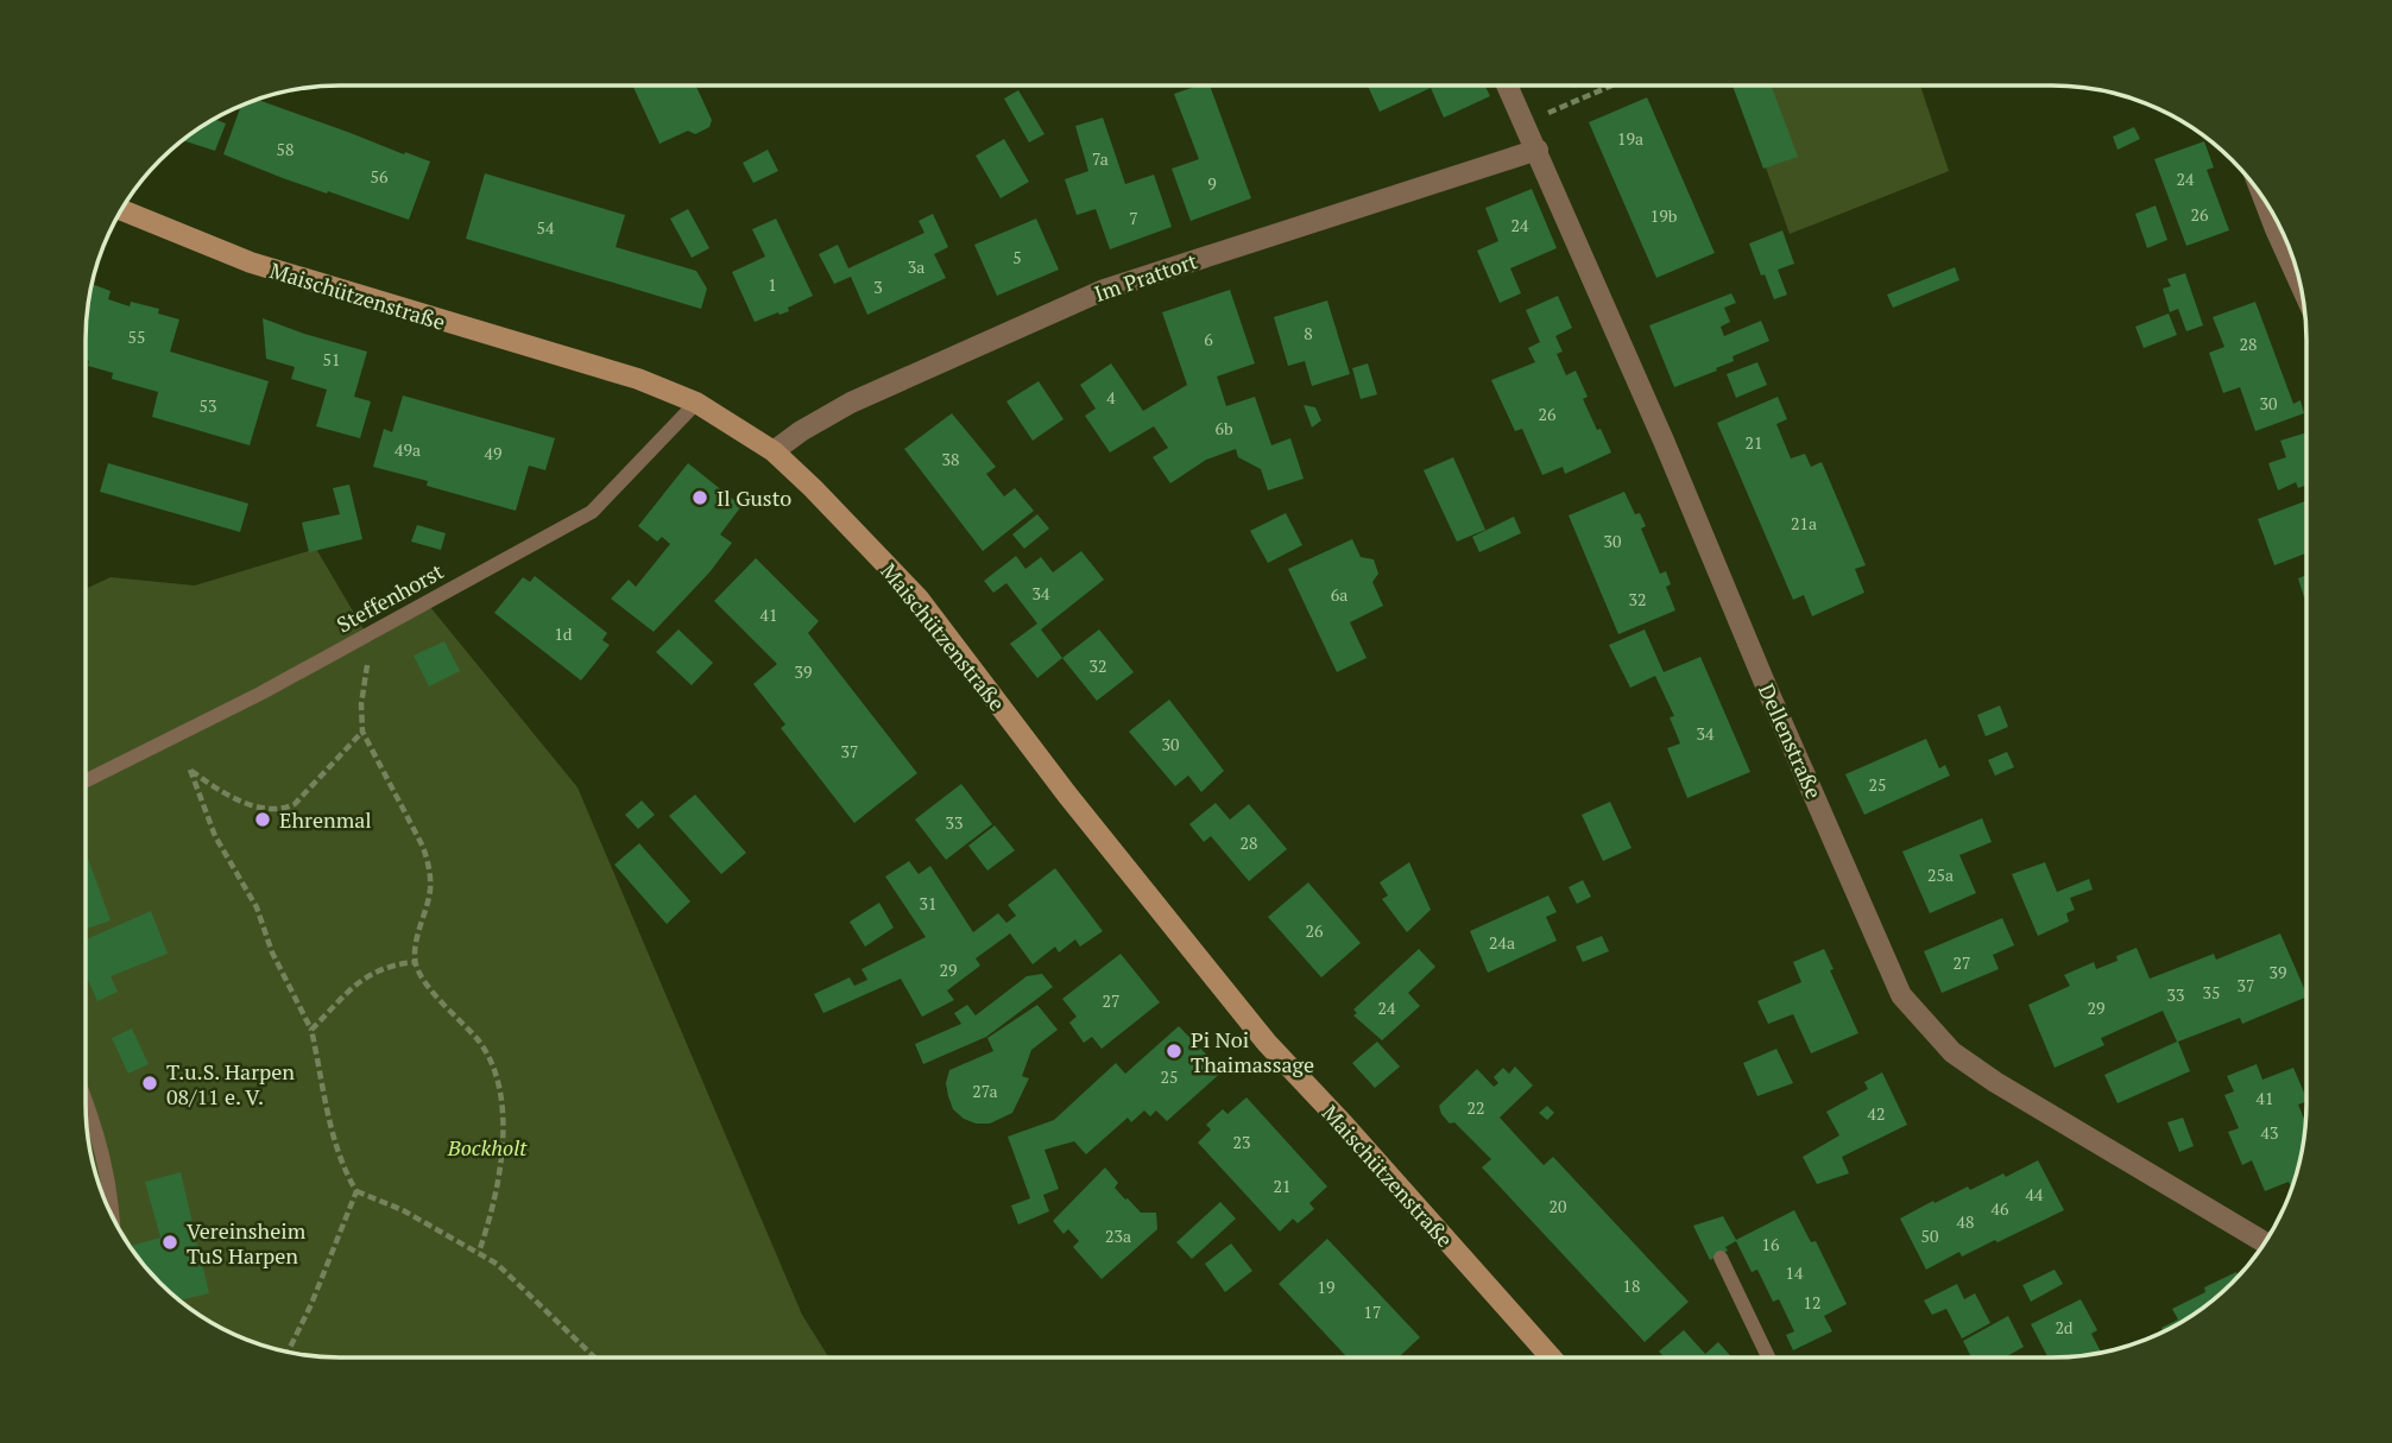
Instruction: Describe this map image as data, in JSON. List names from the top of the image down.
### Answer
{
  "streets": {
    "street": ["Im Prattort", "Maischützenstraße", "Dellenstraße"],
    "lane": ["Steffenhorst"]
  },
  "crossings": [
    ["Im Prattort", "Maischützenstraße"],
    ["Im Prattort", "Dellenstraße"],
    ["Maischützenstraße", "Steffenhorst"]
  ],
  "parks": ["Bockholt"],
  "places": [
    "Il Gusto",
    "Ehrenmal",
    "Pi Noi Thaimassage",
    "T.u.S. Harpen 08/11 e. V.",
    "Vereinsheim TuS Harpen"
  ],
  "house_numbers": [
    "19a",
    "58",
    "7a",
    "56",
    "24",
    "9",
    "26",
    "19b",
    "7",
    "24",
    "54",
    "5",
    "3a",
    "1",
    "3",
    "8",
    "55",
    "6",
    "28",
    "51",
    "4",
    "30",
    "53",
    "26",
    "6b",
    "21",
    "49a",
    "49",
    "38",
    "21a",
    "30",
    "34",
    "6a",
    "32",
    "41",
    "1d",
    "32",
    "39",
    "34",
    "30",
    "37",
    "25",
    "33",
    "28",
    "25a",
    "31",
    "26",
    "24a",
    "27",
    "29",
    "39",
    "37",
    "35",
    "33",
    "27",
    "24",
    "29",
    "25",
    "27a",
    "41",
    "22",
    "42",
    "43",
    "23",
    "21",
    "44",
    "20",
    "46",
    "48",
    "23a",
    "50",
    "16",
    "14",
    "18",
    "19",
    "12",
    "17",
    "2d"
  ]
}
